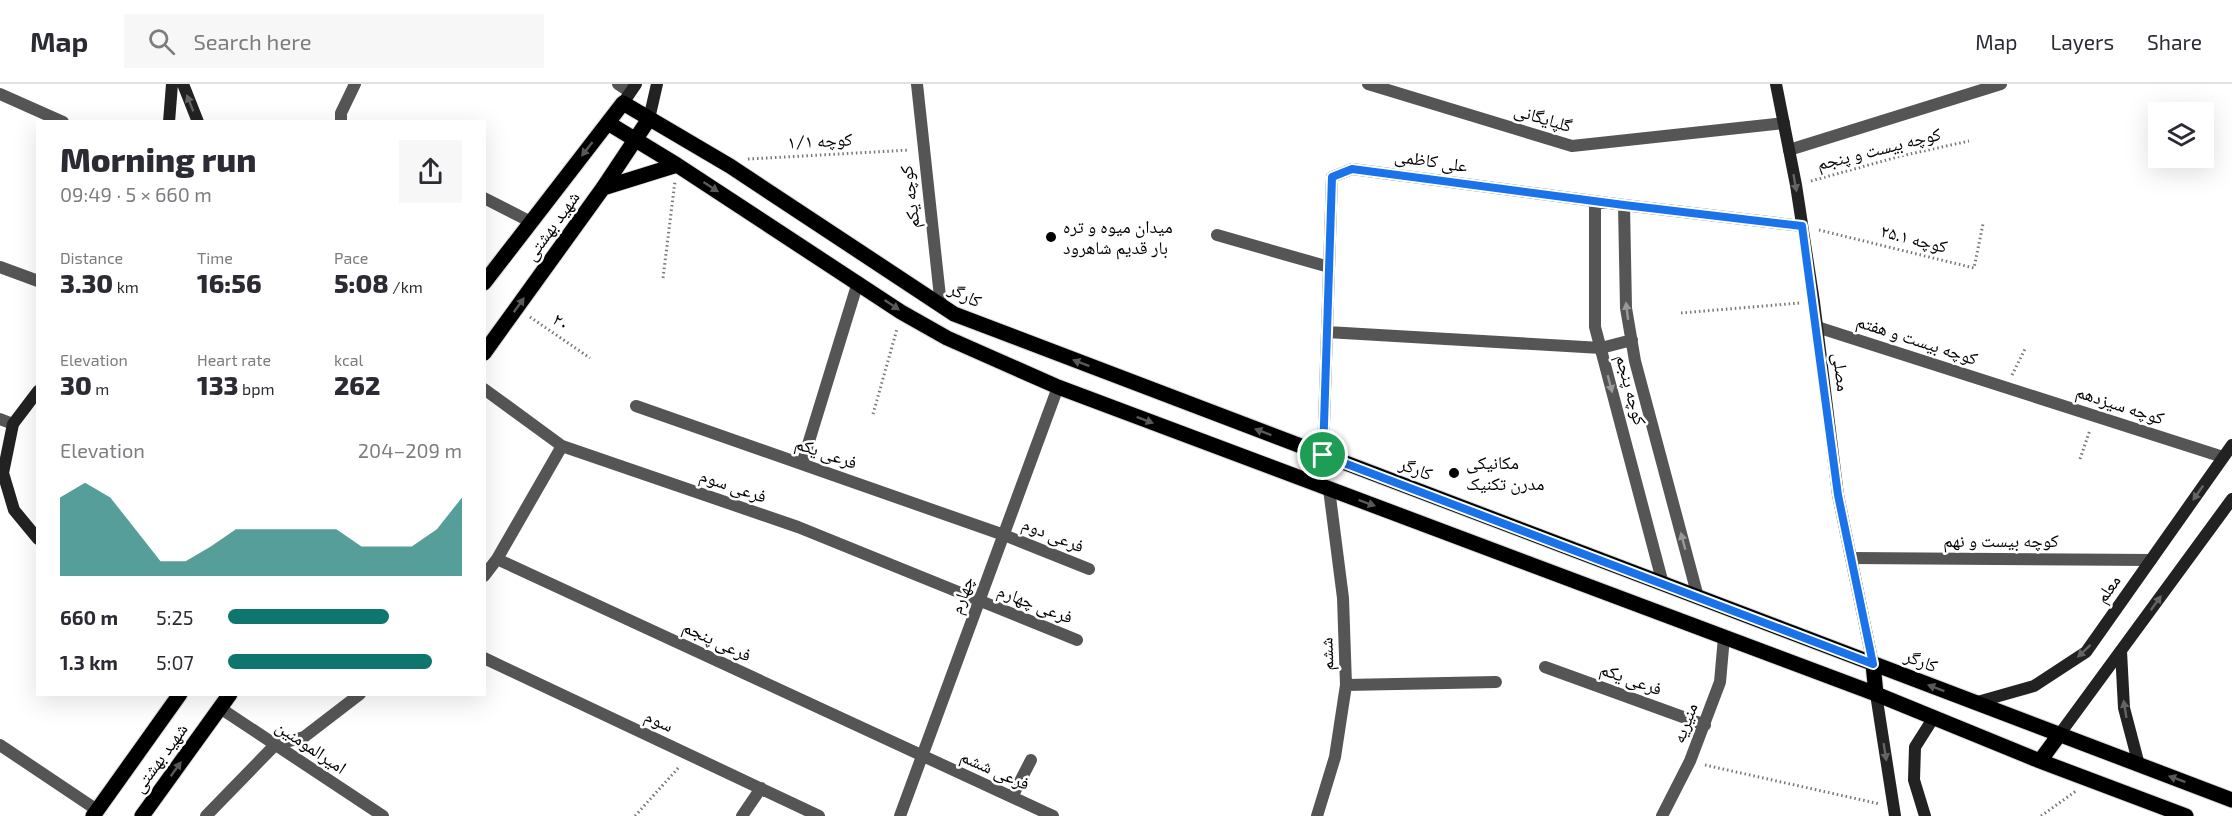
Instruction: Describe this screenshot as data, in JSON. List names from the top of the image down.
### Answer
{
  "streets": {
    "main road": ["شهید بهشتی", "کارگر"],
    "street": [
      "گلپایگانی",
      "علی کاظمی",
      "کوچه یکم",
      "کوچه بیست و هفتم",
      "مصلی",
      "کوچه پنجم",
      "کوچه سیزدهم",
      "فرعی یکم",
      "فرعی سوم",
      "فرعی دوم",
      "کوچه بیست و نهم",
      "معلم",
      "چهارم",
      "فرعی چهارم",
      "فرعی پنجم",
      "ششم",
      "سوم",
      "منیریه",
      "امیرالمومنین",
      "فرعی ششم"
    ],
    "path": [
      "کوچه ۱/۱",
      "کوچه بیست و پنجم",
      "کوچه ۲۵.۱",
      "۲۰"
    ]
  },
  "crossings": [
    ["گلپایگانی", "مصلی"],
    ["کوچه ۱/۱", "کوچه یکم"],
    ["کوچه ۱/۱", "کارگر"],
    ["کوچه بیست و پنجم", "مصلی"],
    ["علی کاظمی", "کوچه ۲۵.۱"],
    ["علی کاظمی", "کارگر"],
    ["علی کاظمی", "مصلی"],
    ["علی کاظمی", "کوچه پنجم"],
    ["کوچه یکم", "کارگر"],
    ["شهید بهشتی", "کارگر"],
    ["شهید بهشتی", "۲۰"],
    ["شهید بهشتی", "امیرالمومنین"],
    ["کوچه ۲۵.۱", "مصلی"],
    ["کارگر", "مصلی"],
    ["کارگر", "کوچه پنجم"],
    ["کارگر", "معلم"],
    ["کوچه بیست و هفتم", "مصلی"],
    ["کوچه بیست و هفتم", "کوچه سیزدهم"],
    ["مصلی", "کوچه بیست و نهم"],
    ["کوچه سیزدهم", "معلم"],
    ["فرعی یکم", "فرعی دوم"],
    ["فرعی یکم", "چهارم"],
    ["فرعی یکم", "منیریه"],
    ["فرعی سوم", "چهارم"],
    ["فرعی سوم", "فرعی چهارم"],
    ["فرعی دوم", "چهارم"],
    ["کوچه بیست و نهم", "معلم"],
    ["چهارم", "فرعی چهارم"],
    ["چهارم", "فرعی پنجم"],
    ["چهارم", "فرعی ششم"],
    ["فرعی پنجم", "فرعی ششم"]
  ],
  "places": ["میدان میوه و تره بار قدیم شاهرود", "مکانیکی مدرن تکنیک"],
  "page": {
    "header": "Map",
    "search": "Search here",
    "nav": ["Map", "Layers", "Share"],
    "heading": ["Morning run", "09:49 · 5 × 660 m"],
    "stats": [
      ["Distance", "3.30 km"],
      ["Time", "16:56"],
      ["Pace", "5:08 /km"],
      ["Elevation", "30 m"],
      ["Heart rate", "133 bpm"],
      ["kcal", "262"]
    ],
    "chart": ["Elevation", "204–209 m"],
    "list": [
      {
        "name": "660 m",
        "note": "5:25"
      },
      {
        "name": "1.3 km",
        "note": "5:07"
      }
    ]
  }
}
